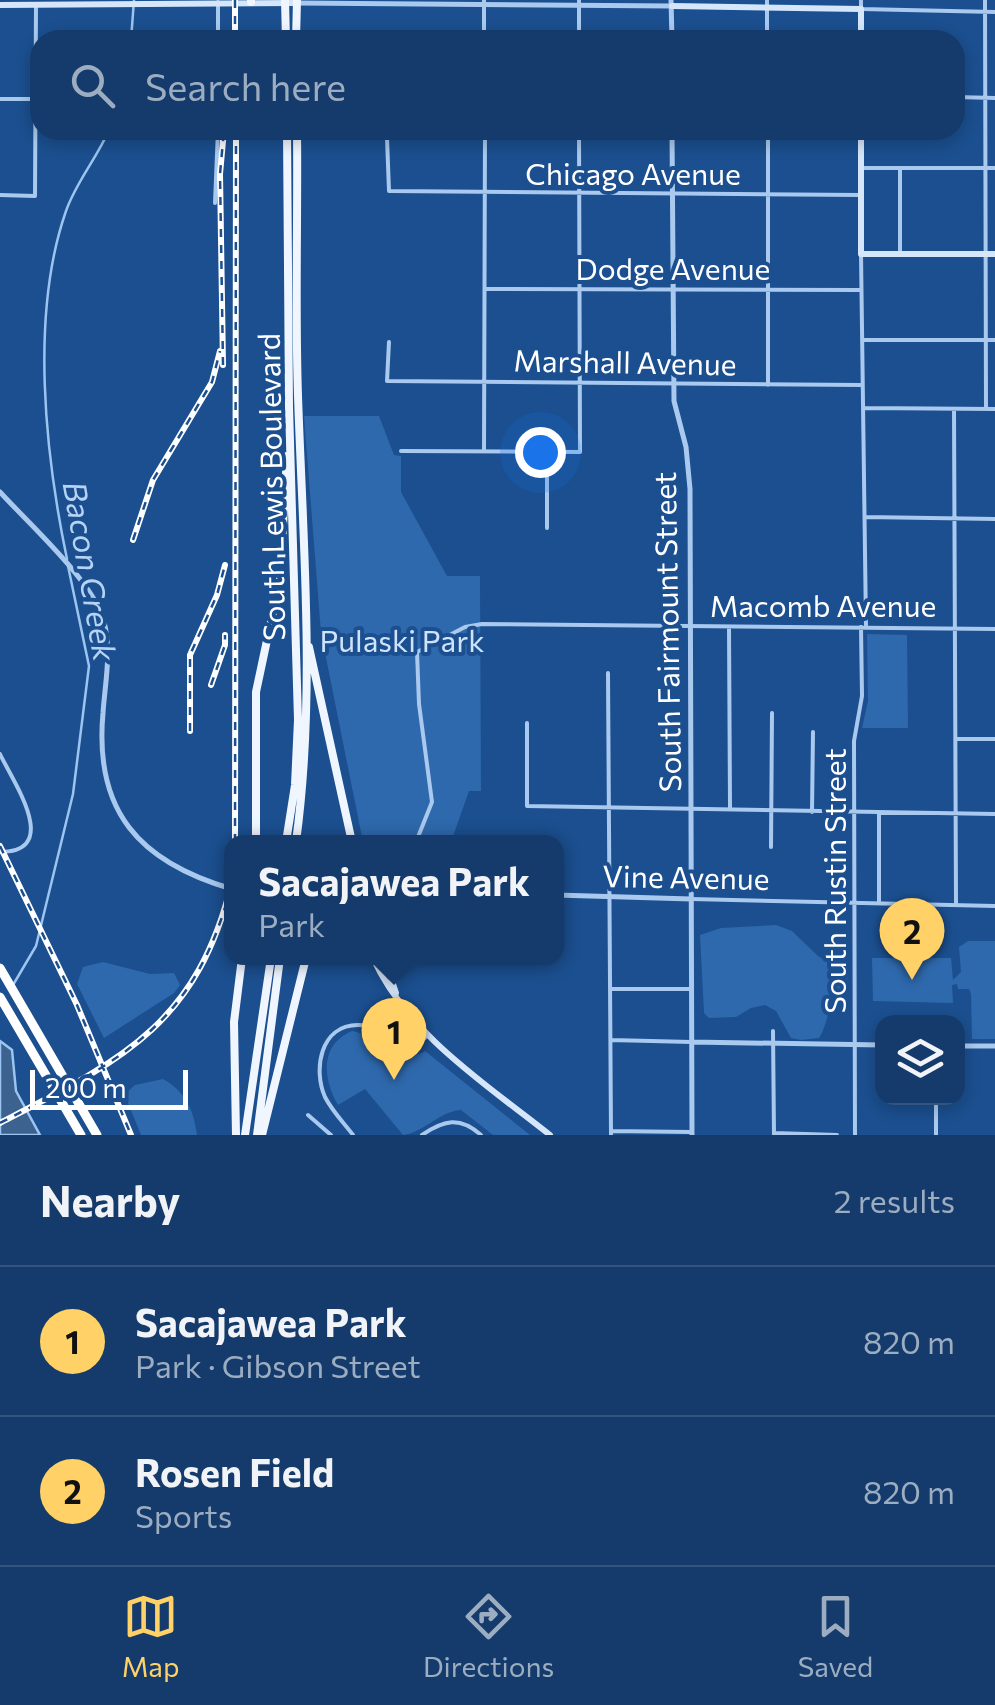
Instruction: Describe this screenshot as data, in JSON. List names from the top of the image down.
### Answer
{
  "streets": {
    "main road": ["South Lewis Boulevard", "South Rustin Street"],
    "street": [
      "Chicago Avenue",
      "Dodge Avenue",
      "Marshall Avenue",
      "Macomb Avenue",
      "South Fairmount Street",
      "Vine Avenue"
    ]
  },
  "crossings": [
    ["Chicago Avenue", "South Fairmount Street"],
    ["Chicago Avenue", "South Rustin Street"],
    ["Dodge Avenue", "South Fairmount Street"],
    ["Dodge Avenue", "South Rustin Street"],
    ["Marshall Avenue", "South Fairmount Street"],
    ["Marshall Avenue", "South Rustin Street"],
    ["Macomb Avenue", "South Fairmount Street"],
    ["Macomb Avenue", "South Rustin Street"],
    ["South Fairmount Street", "Vine Avenue"],
    ["Vine Avenue", "South Rustin Street"]
  ],
  "water": ["Bacon Creek"],
  "parks": ["Pulaski Park"],
  "scale_bar": "200 m",
  "page": {
    "search": "Search here",
    "popup": ["Sacajawea Park", "Park"],
    "pins": ["2", "1"],
    "scale": "200 m",
    "heading": ["Nearby", "2 results"],
    "list": [
      {
        "mark": "1",
        "name": "Sacajawea Park",
        "note": "Park · Gibson Street",
        "value": "820 m"
      },
      {
        "mark": "2",
        "name": "Rosen Field",
        "note": "Sports",
        "value": "820 m"
      }
    ],
    "nav": ["Map", "Directions", "Saved"]
  }
}
